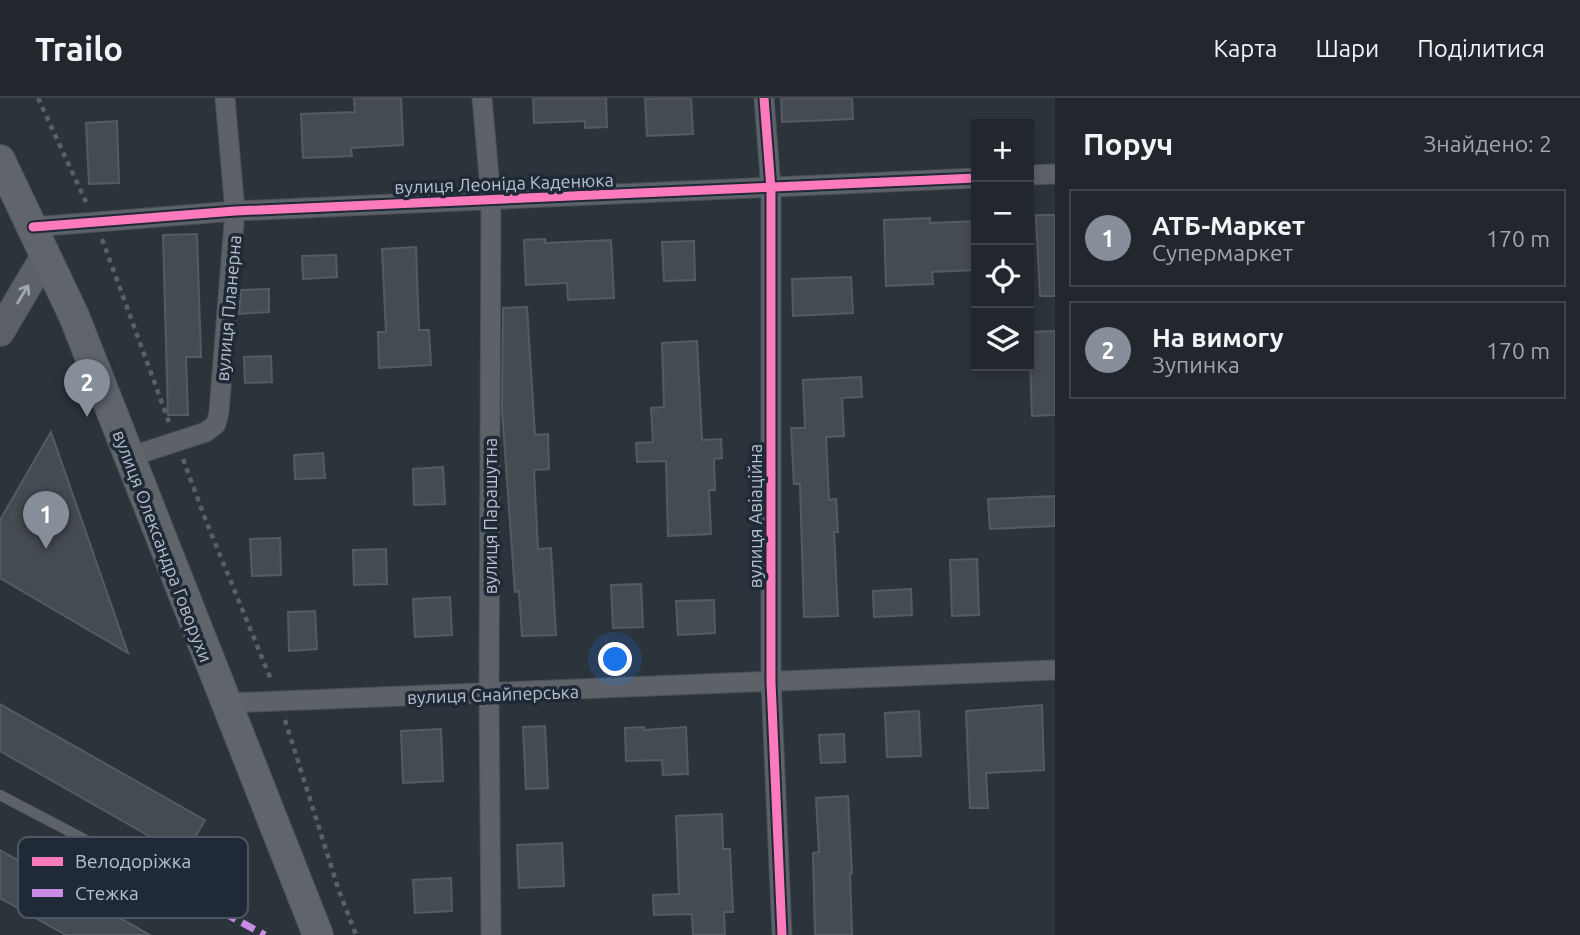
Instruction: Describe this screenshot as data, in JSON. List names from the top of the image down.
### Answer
{
  "streets": {
    "main road": ["вулиця Олександра Говорухи"],
    "street": [
      "вулиця Леоніда Каденюка",
      "вулиця Планерна",
      "вулиця Парашутна",
      "вулиця Авіаційна",
      "вулиця Снайперська"
    ]
  },
  "crossings": [
    ["вулиця Леоніда Каденюка", "вулиця Планерна"],
    ["вулиця Леоніда Каденюка", "вулиця Парашутна"],
    ["вулиця Леоніда Каденюка", "вулиця Авіаційна"],
    ["вулиця Леоніда Каденюка", "вулиця Олександра Говорухи"],
    ["вулиця Планерна", "вулиця Олександра Говорухи"],
    ["вулиця Парашутна", "вулиця Снайперська"],
    ["вулиця Авіаційна", "вулиця Снайперська"],
    ["вулиця Олександра Говорухи", "вулиця Снайперська"]
  ],
  "legend": ["Велодоріжка", "Стежка"],
  "page": {
    "header": "Trailo",
    "nav": ["Карта", "Шари", "Поділитися"],
    "heading": ["Поруч", "Знайдено: 2"],
    "map_buttons": ["+", "−"],
    "list": [
      {
        "mark": "1",
        "name": "АТБ-Маркет",
        "note": "Супермаркет",
        "value": "170 m"
      },
      {
        "mark": "2",
        "name": "На вимогу",
        "note": "Зупинка",
        "value": "170 m"
      }
    ],
    "pins": ["2", "1"]
  }
}
